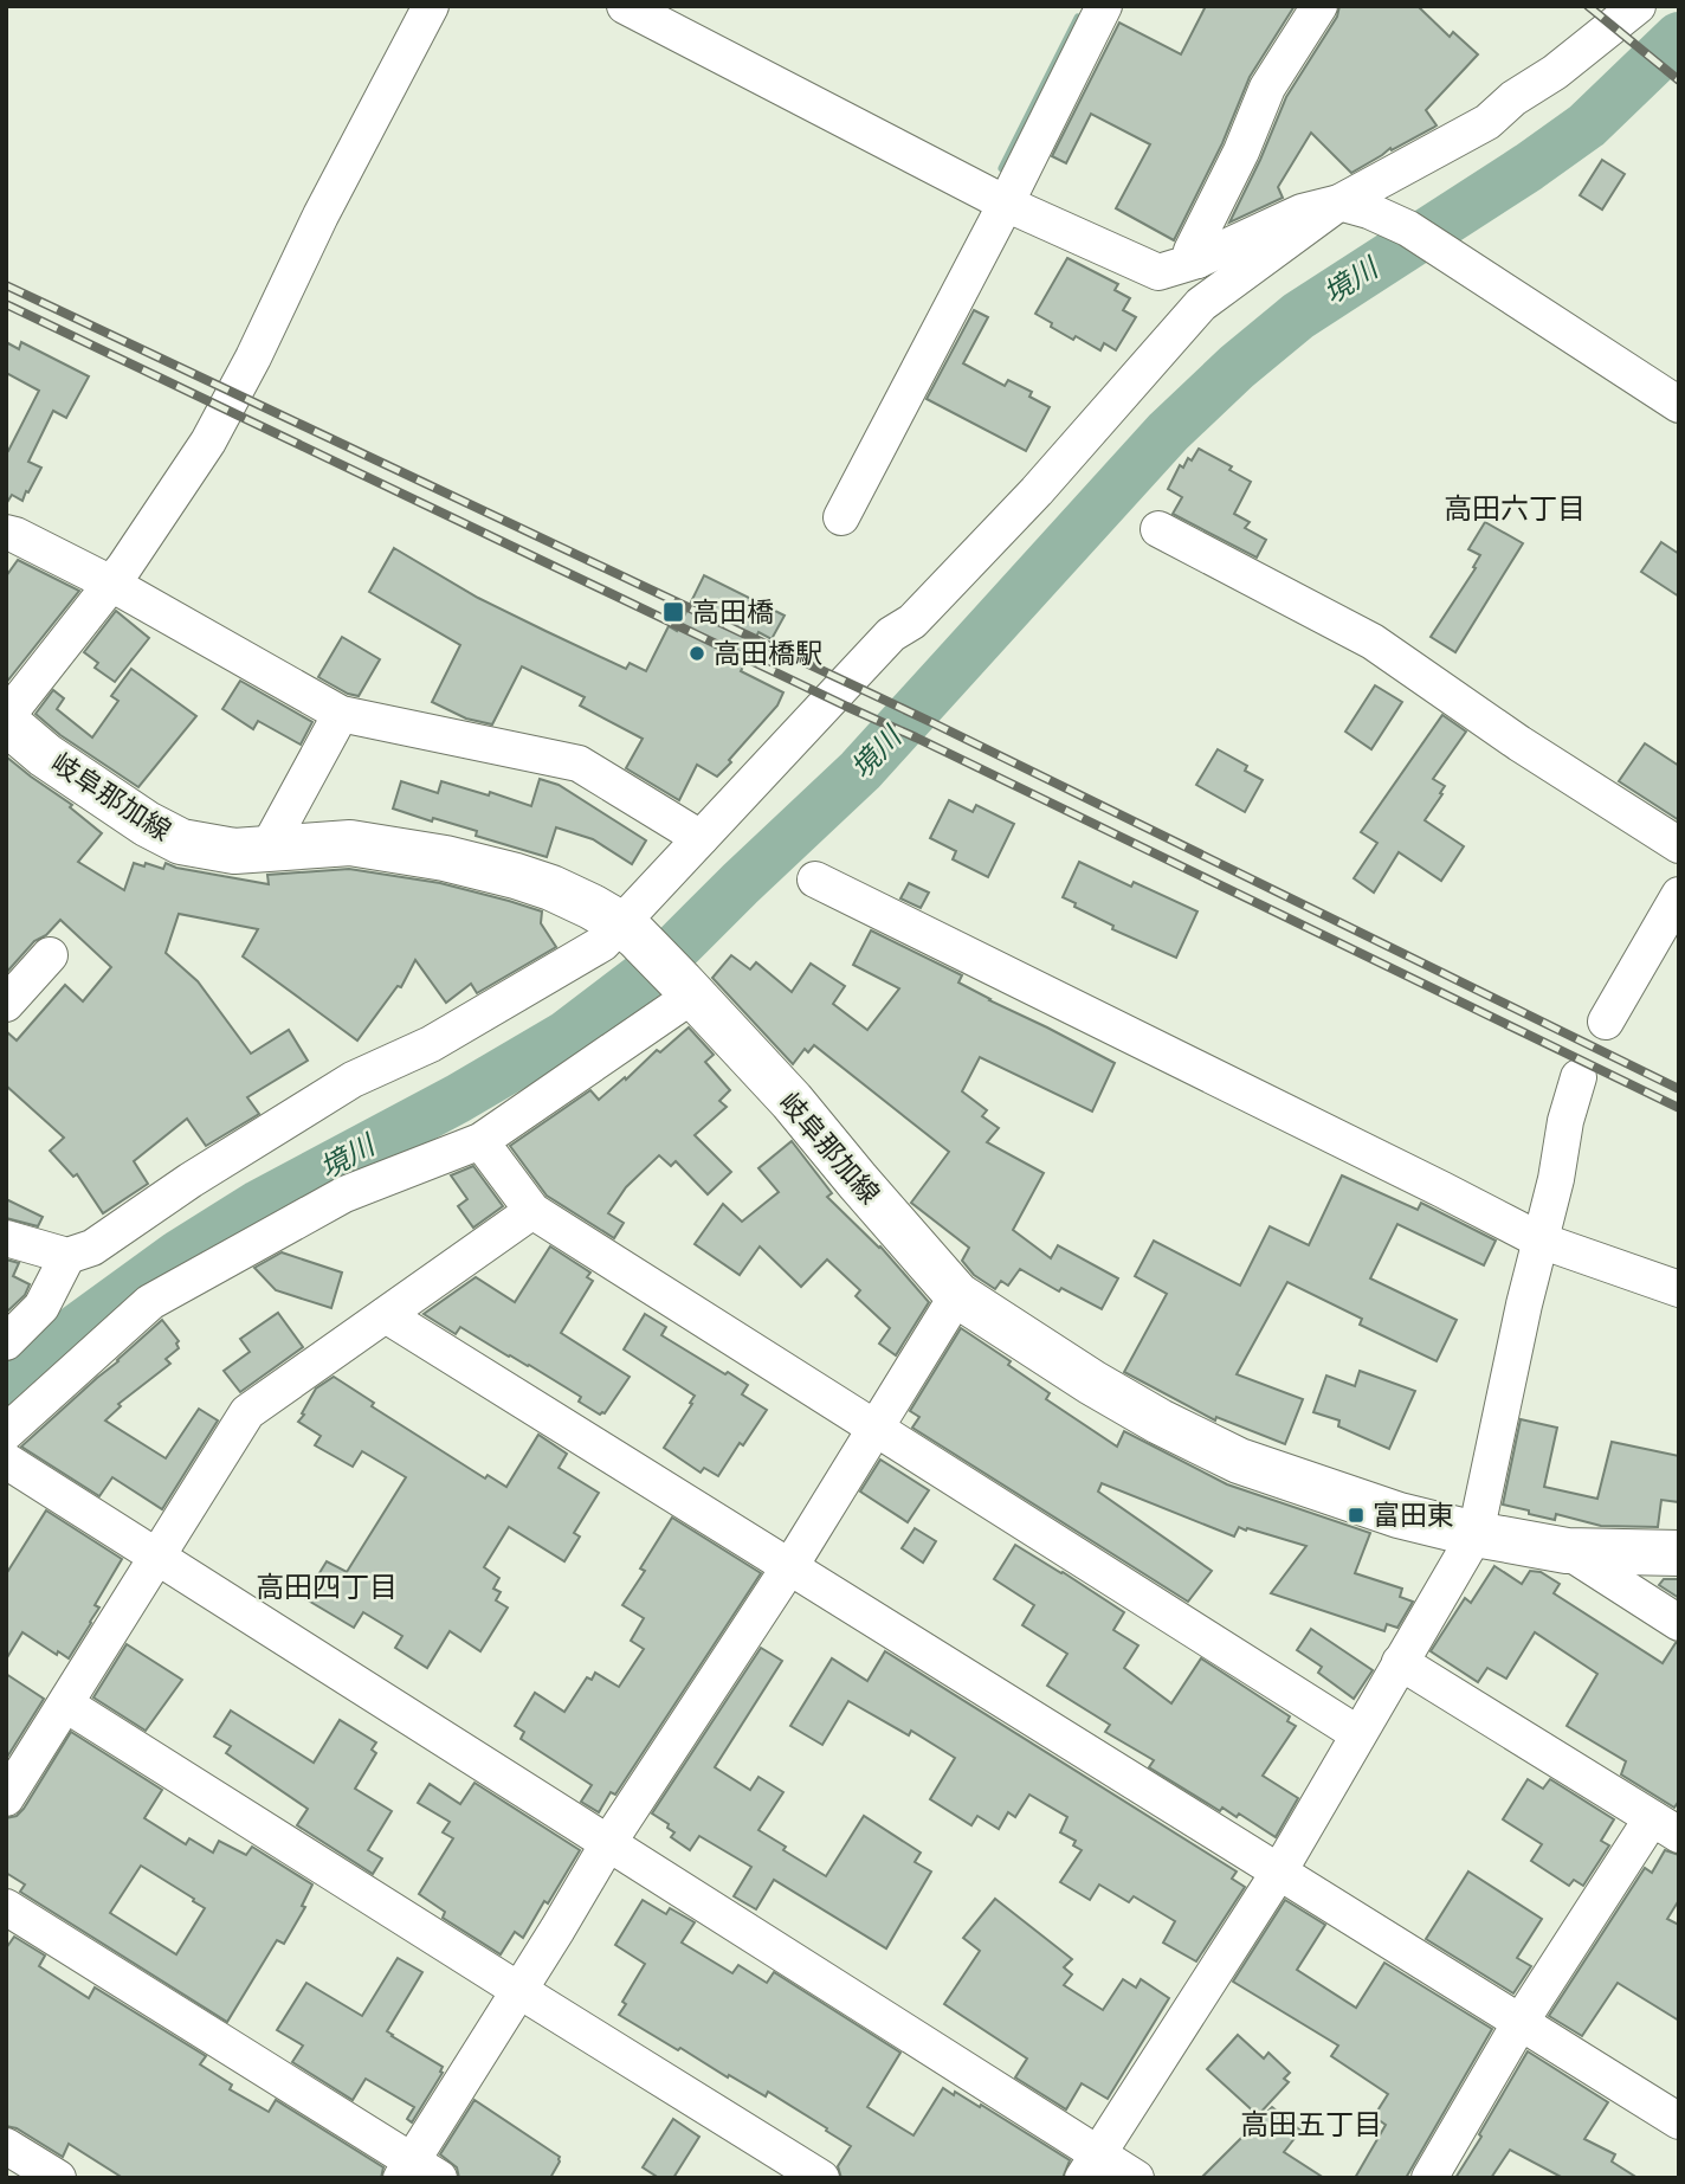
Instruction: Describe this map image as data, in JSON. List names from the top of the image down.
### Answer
{
  "streets": {
    "main road": ["岐阜那加線"]
  },
  "districts": ["高田六丁目", "高田四丁目", "高田五丁目"],
  "water": ["境川"],
  "places": {
    "transit": ["高田橋", "富田東"],
    "other": ["高田橋駅"]
  }
}
